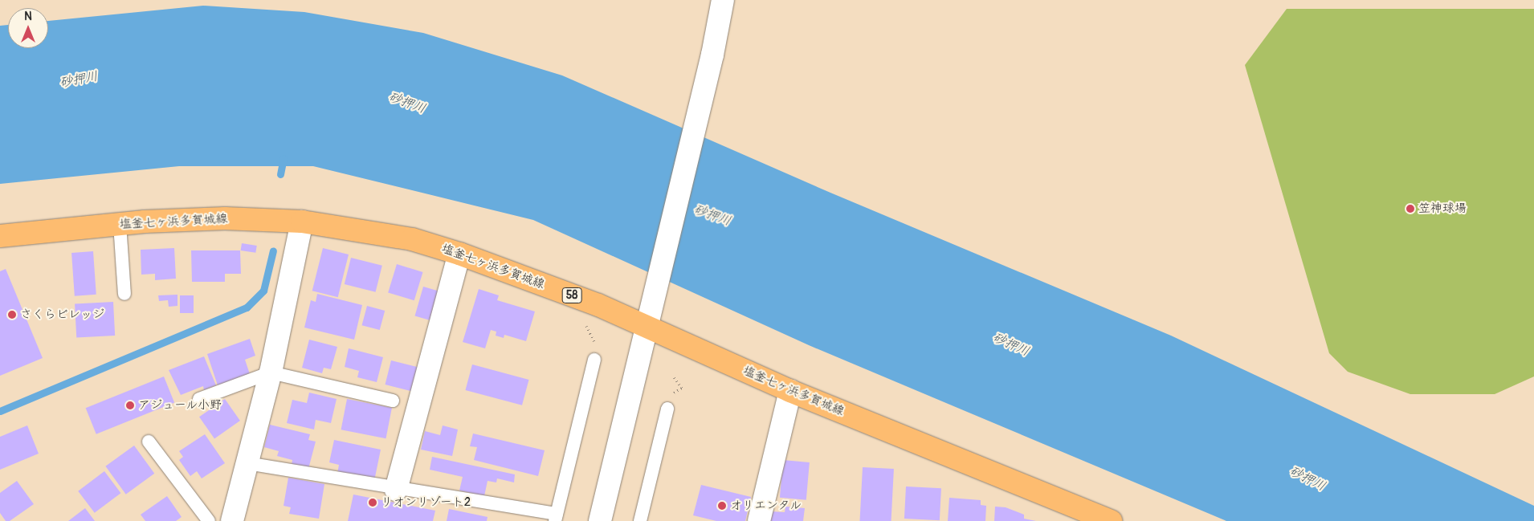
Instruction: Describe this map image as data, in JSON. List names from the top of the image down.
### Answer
{
  "streets": {
    "main road": ["塩釜七ヶ浜多賀城線", "58"]
  },
  "water": ["砂押川"],
  "places": [
    "笠神球場",
    "さくらビレッジ",
    "アジュール小野",
    "リオンリゾート2",
    "オリエンタル"
  ],
  "north": "top"
}
